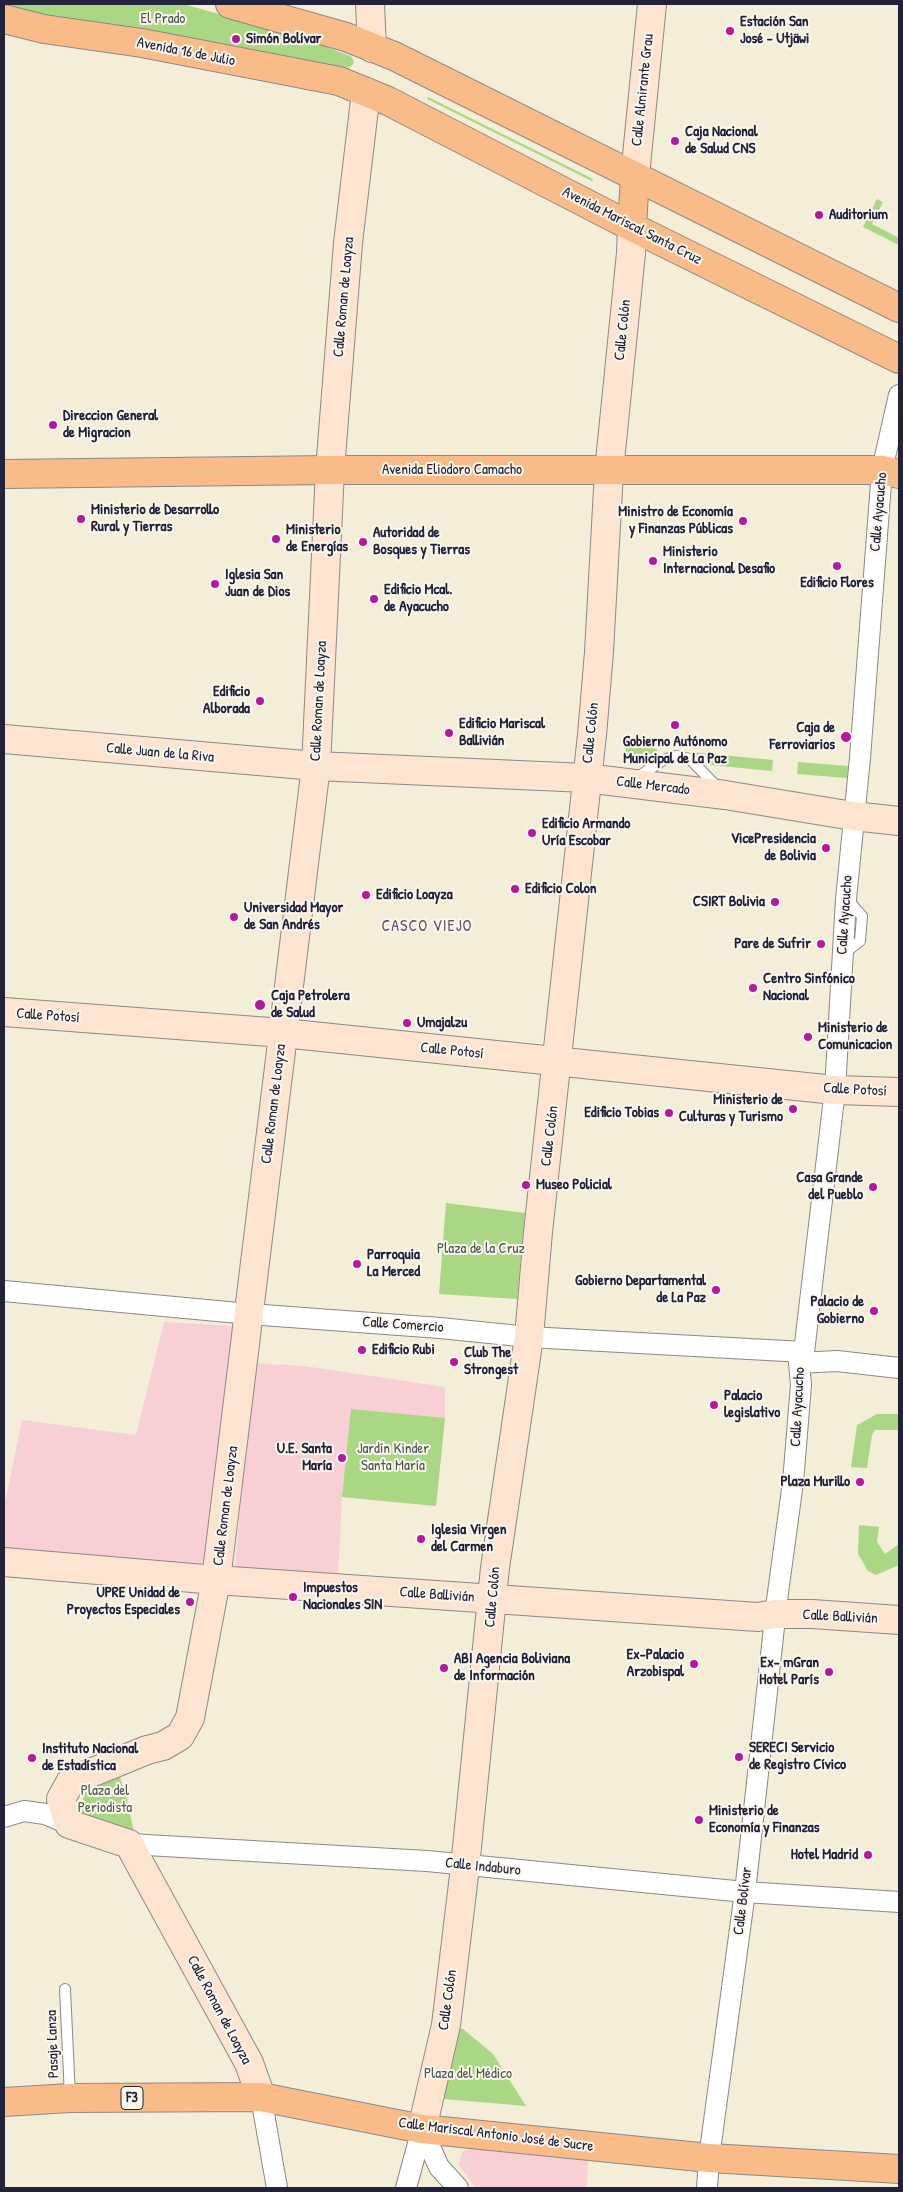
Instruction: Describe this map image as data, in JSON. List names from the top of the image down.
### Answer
{
  "streets": {
    "main road": [
      "Avenida 16 de Julio",
      "Calle Almirante Grau",
      "Avenida Mariscal Santa Cruz",
      "Calle Roman de Loayza",
      "Calle Colón",
      "Avenida Eliodoro Camacho",
      "Calle Juan de la Riva",
      "Calle Mercado",
      "Calle Potosí",
      "Calle Ballivián",
      "Calle Indaburo",
      "F3",
      "Calle Mariscal Antonio José de Sucre"
    ],
    "street": ["Calle Ayacucho", "Calle Comercio", "Calle Bolívar"],
    "lane": ["Pasaje Lanza"]
  },
  "crossings": [
    ["Avenida 16 de Julio", "Avenida Mariscal Santa Cruz"],
    ["Avenida 16 de Julio", "Calle Roman de Loayza"],
    ["Avenida Mariscal Santa Cruz", "Calle Roman de Loayza"],
    ["Avenida Mariscal Santa Cruz", "Calle Colón"],
    ["Calle Roman de Loayza", "Avenida Eliodoro Camacho"],
    ["Calle Roman de Loayza", "Calle Juan de la Riva"],
    ["Calle Roman de Loayza", "Calle Mercado"],
    ["Calle Roman de Loayza", "Calle Potosí"],
    ["Calle Roman de Loayza", "Calle Comercio"],
    ["Calle Roman de Loayza", "Calle Ballivián"],
    ["Calle Roman de Loayza", "Calle Indaburo"],
    ["Calle Roman de Loayza", "Calle Mariscal Antonio José de Sucre"],
    ["Calle Colón", "Avenida Eliodoro Camacho"],
    ["Calle Colón", "Calle Mercado"],
    ["Calle Colón", "Calle Potosí"],
    ["Calle Colón", "Calle Comercio"],
    ["Calle Colón", "Calle Ballivián"],
    ["Calle Colón", "Calle Indaburo"],
    ["Calle Colón", "Calle Mariscal Antonio José de Sucre"],
    ["Avenida Eliodoro Camacho", "Calle Ayacucho"],
    ["Calle Ayacucho", "Calle Mercado"],
    ["Calle Ayacucho", "Calle Potosí"],
    ["Calle Ayacucho", "Calle Comercio"],
    ["Calle Ayacucho", "Calle Ballivián"],
    ["Calle Ayacucho", "Calle Bolívar"],
    ["Calle Juan de la Riva", "Calle Mercado"],
    ["Calle Ballivián", "Calle Bolívar"],
    ["Calle Indaburo", "Calle Bolívar"],
    ["Calle Bolívar", "Calle Mariscal Antonio José de Sucre"],
    ["Pasaje Lanza", "Calle Mariscal Antonio José de Sucre"]
  ],
  "districts": ["CASCO VIEJO"],
  "parks": [
    "El Prado",
    "Plaza de la Cruz",
    "Jardín Kinder Santa María",
    "Plaza del Periodista",
    "Plaza del Médico"
  ],
  "places": [
    "Estación San José - Utjäwi",
    "Simón Bolívar",
    "Caja Nacional de Salud CNS",
    "Auditorium",
    "Direccion General de Migracion",
    "Ministerio de Desarrollo Rural y Tierras",
    "Ministro de Economía y Finanzas Públicas",
    "Ministerio de Energías",
    "Autoridad de Bosques y Tierras",
    "Ministerio Internacional Desafio",
    "Edificio Flores",
    "Iglesia San Juan de Dios",
    "Edificio Mcal. de Ayacucho",
    "Edificio Alborada",
    "Gobierno Autónomo Municipal de La Paz",
    "Edificio Mariscal Ballivián",
    "Caja de Ferroviarios",
    "Edificio Armando Uría Escobar",
    "VicePresidencia de Bolivia",
    "Edificio Colon",
    "Edificio Loayza",
    "CSIRT Bolivia",
    "Universidad Mayor de San Andrés",
    "Pare de Sufrir",
    "Centro Sinfónico Nacional",
    "Caja Petrolera de Salud",
    "Umajalzu",
    "Ministerio de Comunicacion",
    "Ministerio de Culturas y Turismo",
    "Edificio Tobias",
    "Museo Policial",
    "Casa Grande del Pueblo",
    "Parroquia La Merced",
    "Gobierno Departamental de La Paz",
    "Palacio de Gobierno",
    "Edificio Rubi",
    "Club The Strongest",
    "Palacio legislativo",
    "U.E. Santa María",
    "Plaza Murillo",
    "Iglesia Virgen del Carmen",
    "Impuestos Nacionales SIN",
    "UPRE Unidad de Proyectos Especiales",
    "Ex-Palacio Arzobispal",
    "ABI Agencia Boliviana de Información",
    "Ex- mGran Hotel París",
    "SERECI Servicio de Registro Cívico",
    "Instituto Nacional de Estadística",
    "Ministerio de Economía y Finanzas",
    "Hotel Madrid"
  ]
}
